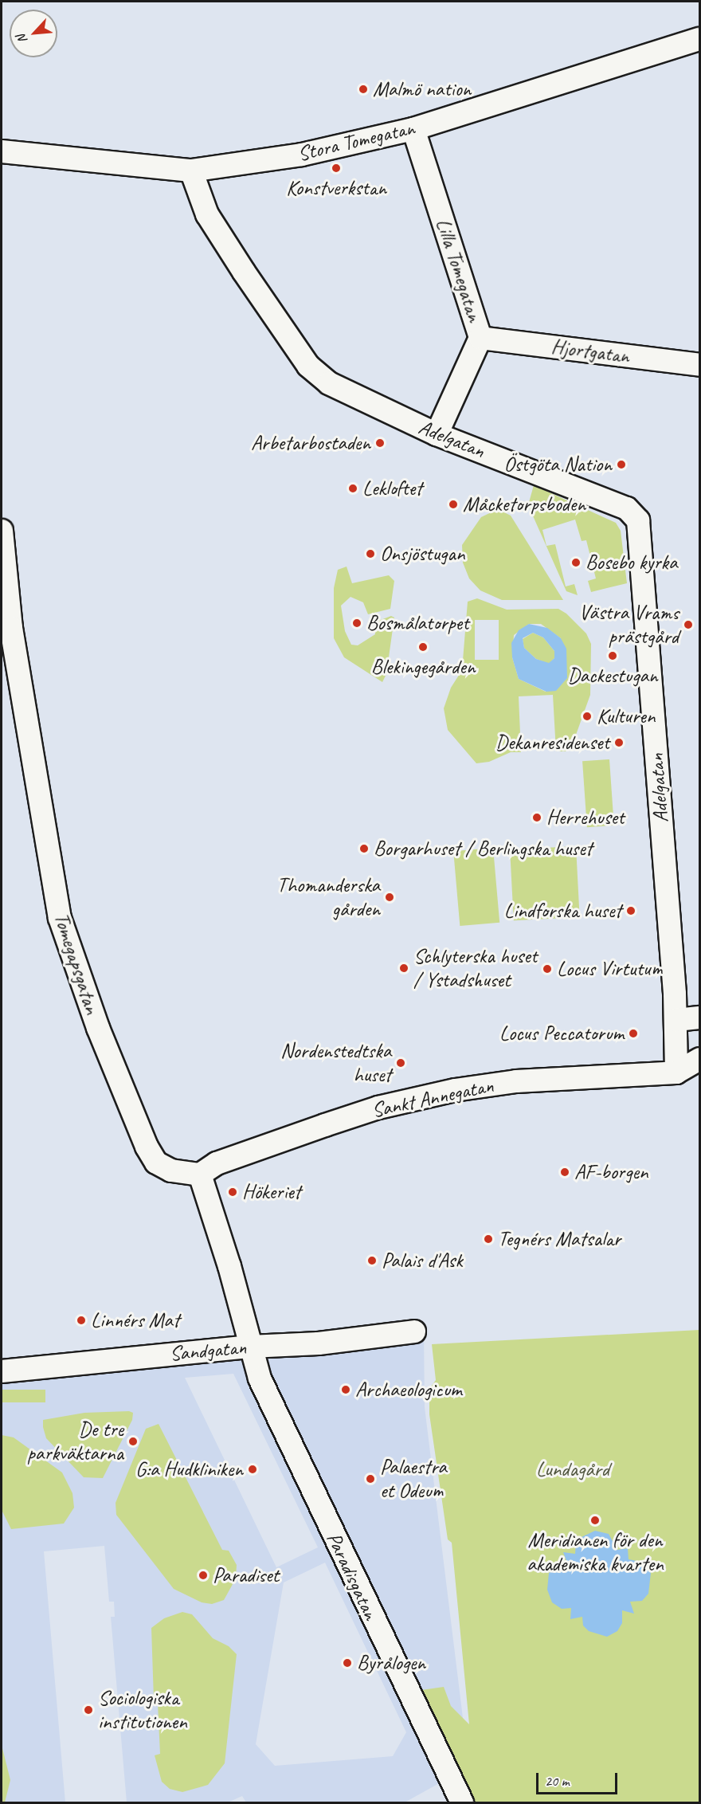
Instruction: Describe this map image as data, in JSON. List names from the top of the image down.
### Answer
{
  "streets": {
    "street": [
      "Stora Tomegatan",
      "Lilla Tomegatan",
      "Hjortgatan",
      "Adelgatan",
      "Tomegapsgatan",
      "Sankt Annegatan",
      "Sandgatan",
      "Paradisgatan"
    ]
  },
  "crossings": [
    ["Stora Tomegatan", "Lilla Tomegatan"],
    ["Stora Tomegatan", "Adelgatan"],
    ["Lilla Tomegatan", "Hjortgatan"],
    ["Lilla Tomegatan", "Adelgatan"],
    ["Adelgatan", "Sankt Annegatan"],
    ["Tomegapsgatan", "Sankt Annegatan"],
    ["Sandgatan", "Paradisgatan"]
  ],
  "parks": ["Lundagård"],
  "places": [
    "Malmö nation",
    "Konstverkstan",
    "Arbetarbostaden",
    "Östgöta Nation",
    "Lekloftet",
    "Måcketorpsboden",
    "Onsjöstugan",
    "Bosebo kyrka",
    "Bosmålatorpet",
    "Västra Vrams prästgård",
    "Blekingegården",
    "Dackestugan",
    "Kulturen",
    "Dekanresidenset",
    "Herrehuset",
    "Borgarhuset / Berlingska huset",
    "Thomanderska gården",
    "Lindforska huset",
    "Schlyterska huset / Ystadshuset",
    "Locus Virtutum",
    "Locus Peccatorum",
    "Nordenstedtska huset",
    "AF-borgen",
    "Hökeriet",
    "Tegnérs Matsalar",
    "Palais d'Ask",
    "Linnérs Mat",
    "Archaeologicum",
    "De tre parkväktarna",
    "G:a Hudkliniken",
    "Palaestra et Odeum",
    "Meridianen för den akademiska kvarten",
    "Paradiset",
    "Byrålogen",
    "Sociologiska institutionen"
  ],
  "scale_bar": "20 m",
  "north": "bottom left"
}
